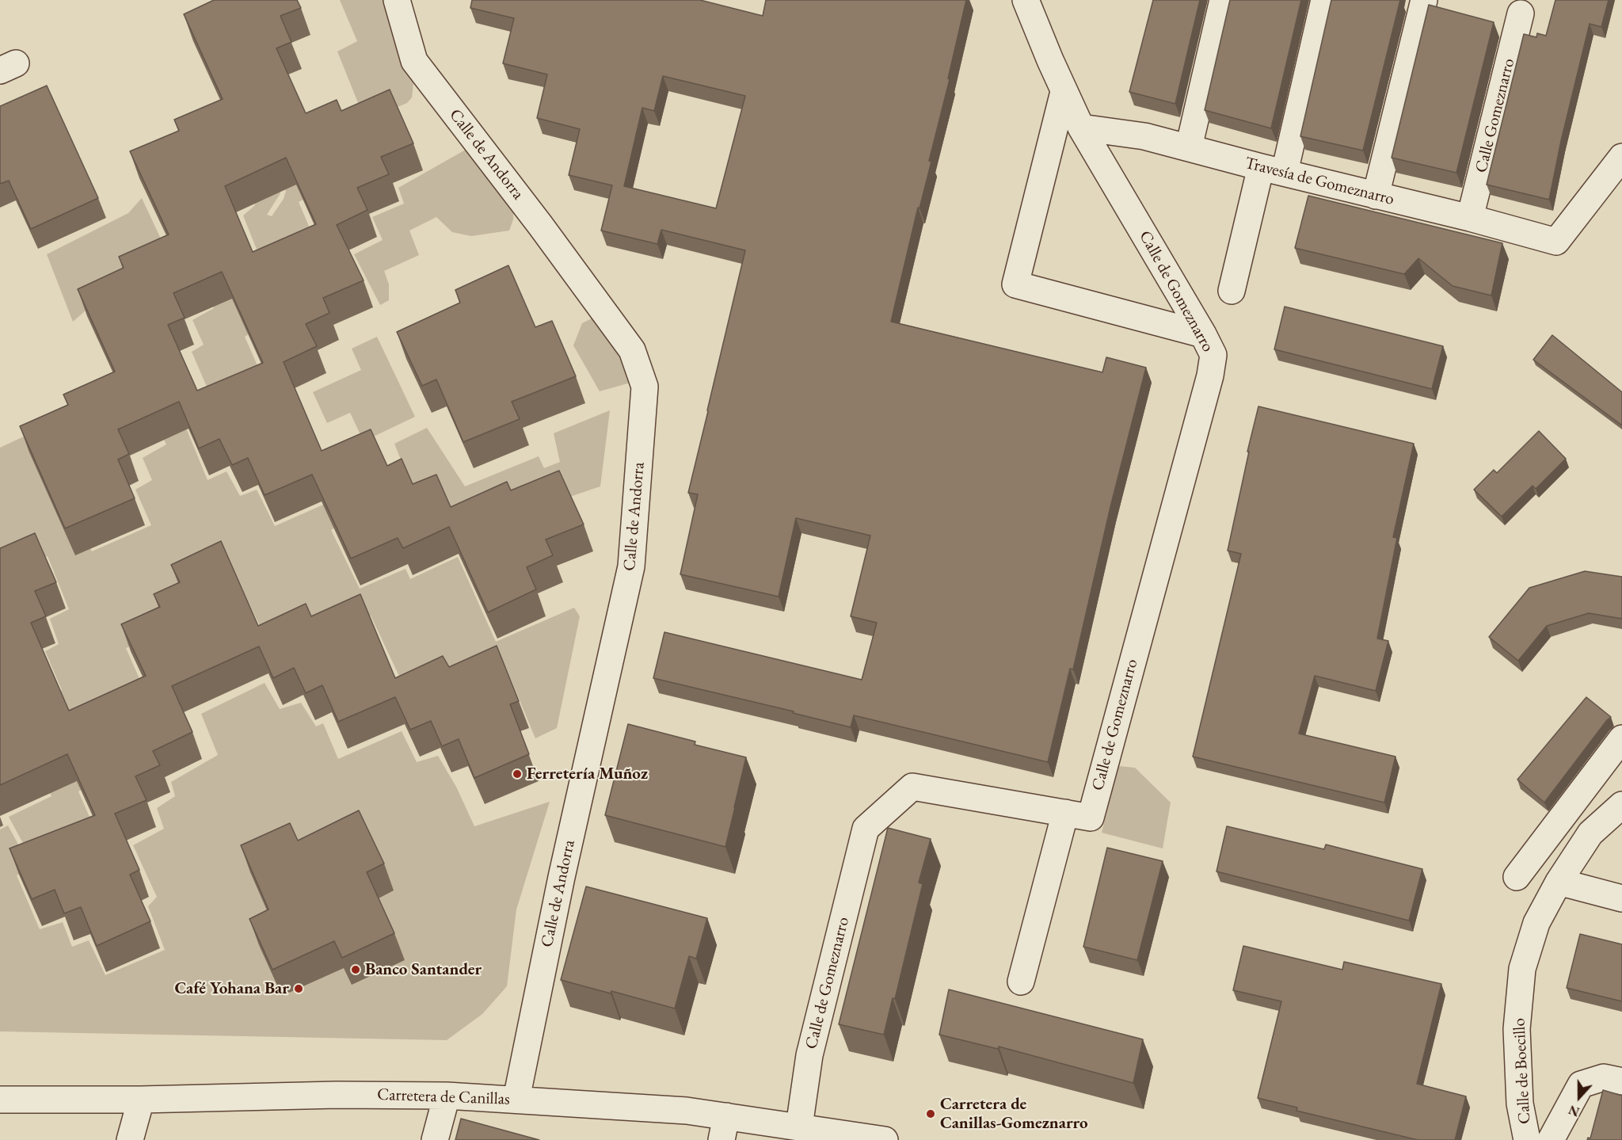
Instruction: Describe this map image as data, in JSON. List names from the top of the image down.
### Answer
{
  "streets": {
    "street": [
      "Calle Gomeznarro",
      "Calle de Andorra",
      "Travesía de Gomeznarro",
      "Calle de Gomeznarro",
      "Calle de Boecillo",
      "Carretera de Canillas"
    ]
  },
  "crossings": [
    ["Calle Gomeznarro", "Travesía de Gomeznarro"],
    ["Calle de Andorra", "Carretera de Canillas"],
    ["Travesía de Gomeznarro", "Calle de Gomeznarro"],
    ["Calle de Gomeznarro", "Carretera de Canillas"]
  ],
  "places": [
    "Ferretería Muñoz",
    "Banco Santander",
    "Café Yohana Bar",
    "Carretera de Canillas-Gomeznarro"
  ],
  "north": "bottom"
}
